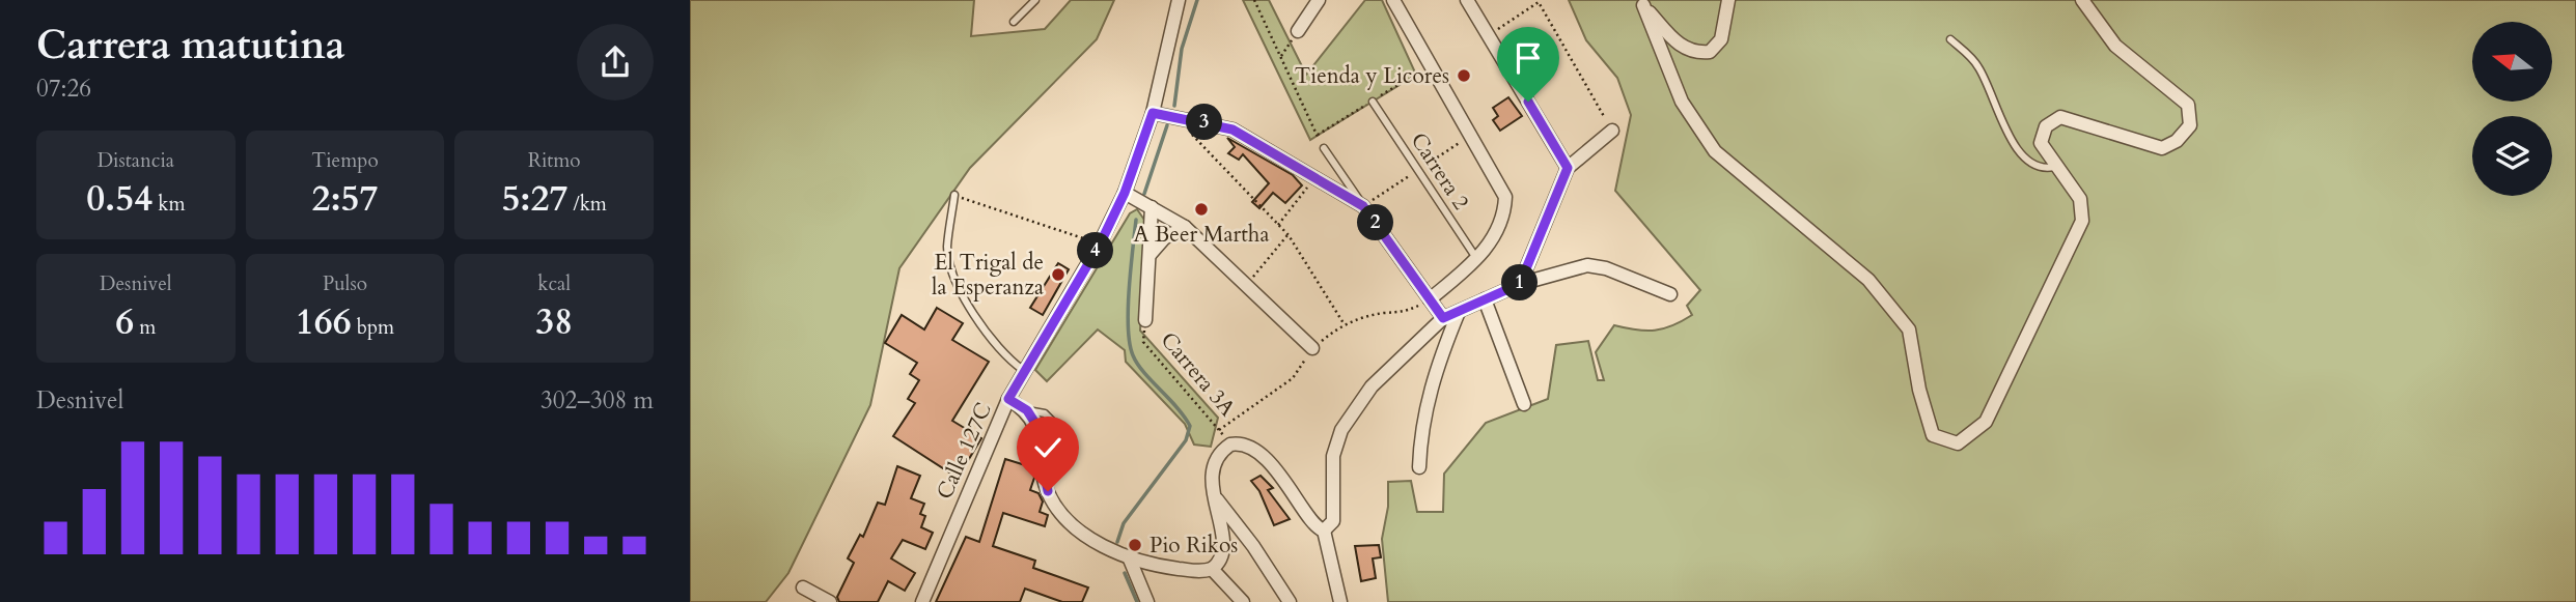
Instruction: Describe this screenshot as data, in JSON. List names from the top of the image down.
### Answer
{
  "streets": {
    "street": ["Carrera 3A", "Calle 127C"],
    "lane": ["Carrera 2"]
  },
  "places": [
    "Tienda y Licores",
    "A Beer Martha",
    "El Trigal de la Esperanza",
    "Pio Rikos"
  ],
  "north": "left",
  "page": {
    "heading": ["Carrera matutina", "07:26"],
    "pins": [
      "3",
      "2",
      "4",
      "1"
    ],
    "stats": [
      ["Distancia", "0.54 km"],
      ["Tiempo", "2:57"],
      ["Ritmo", "5:27 /km"],
      ["Desnivel", "6 m"],
      ["Pulso", "166 bpm"],
      ["kcal", "38"]
    ],
    "chart": ["Desnivel", "302–308 m"]
  }
}
